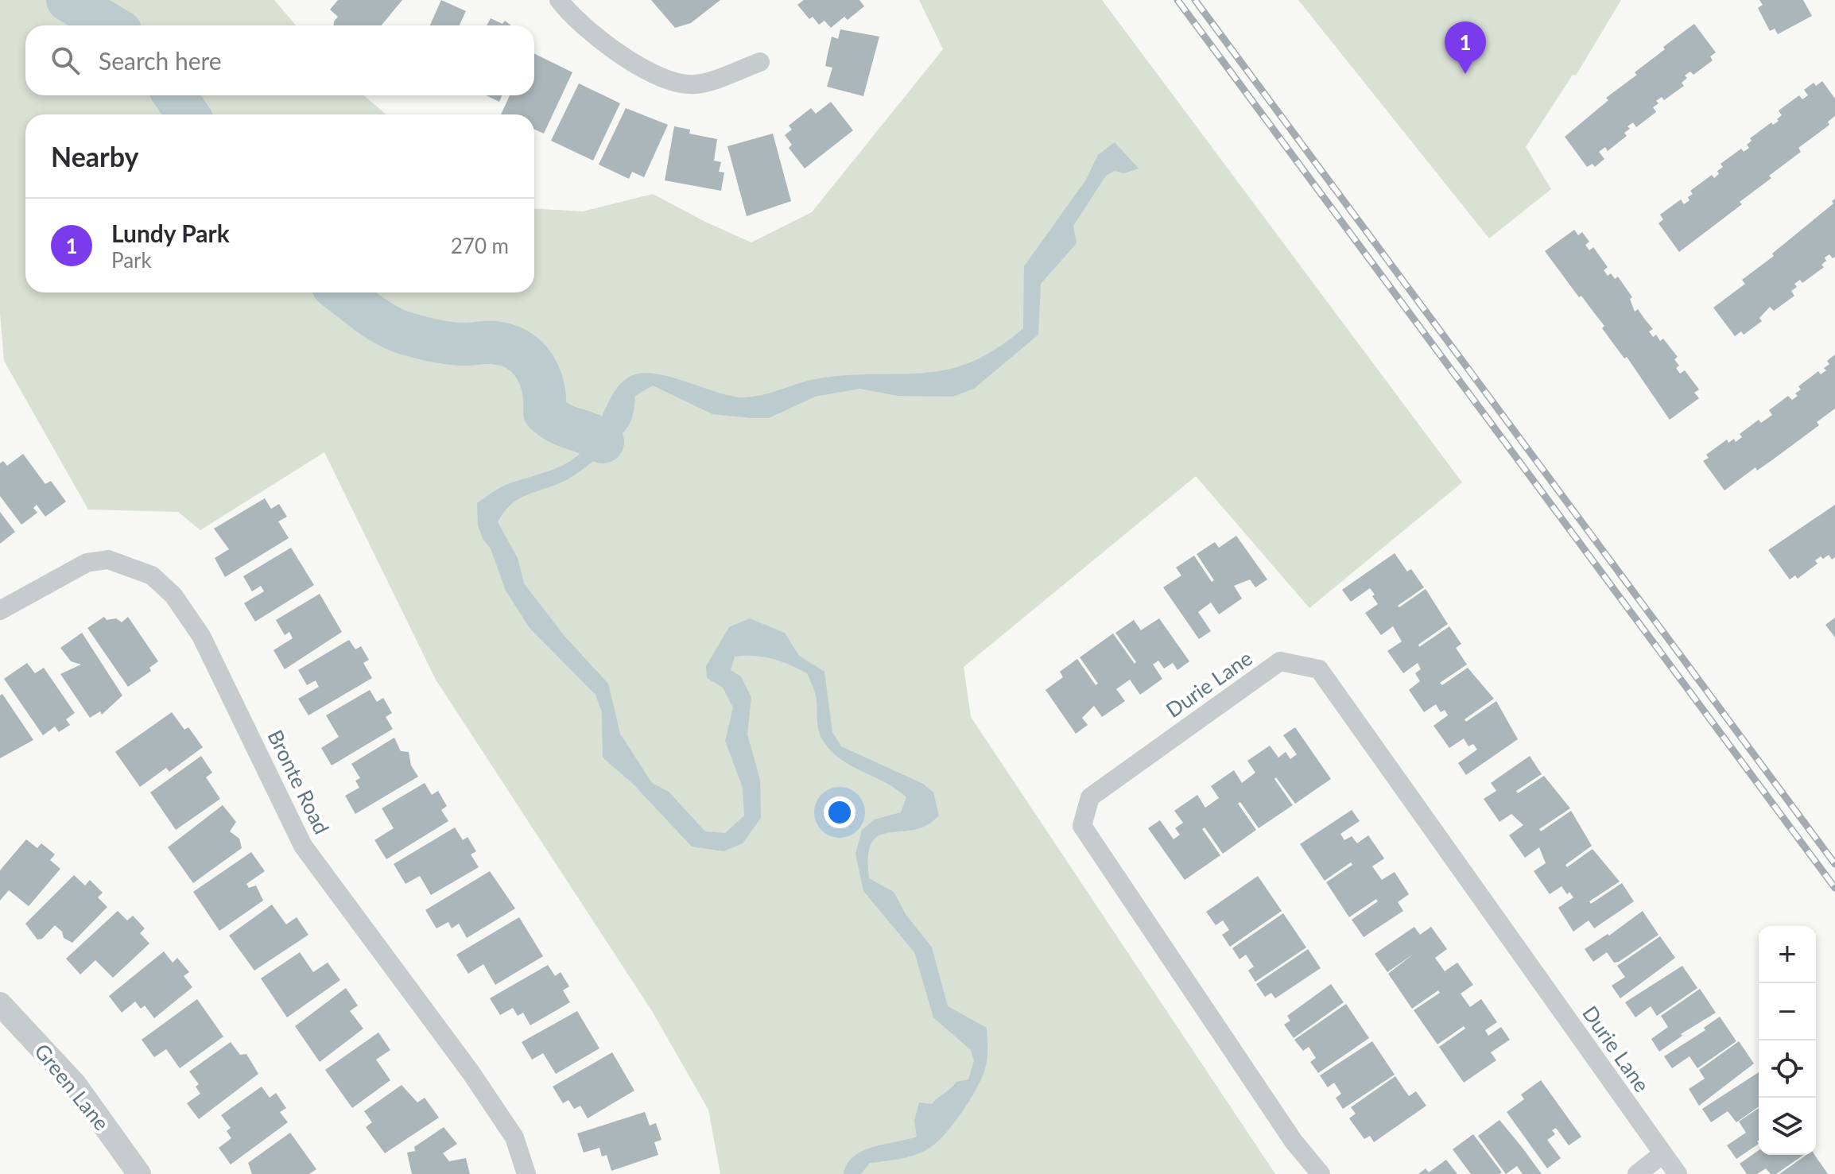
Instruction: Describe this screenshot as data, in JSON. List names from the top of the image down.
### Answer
{
  "streets": {
    "street": ["Durie Lane", "Bronte Road", "Green Lane"]
  },
  "page": {
    "pins": "1",
    "search": "Search here",
    "heading": "Nearby",
    "list": [
      {
        "mark": "1",
        "name": "Lundy Park",
        "note": "Park",
        "value": "270 m"
      }
    ],
    "map_buttons": ["+", "−"]
  }
}
